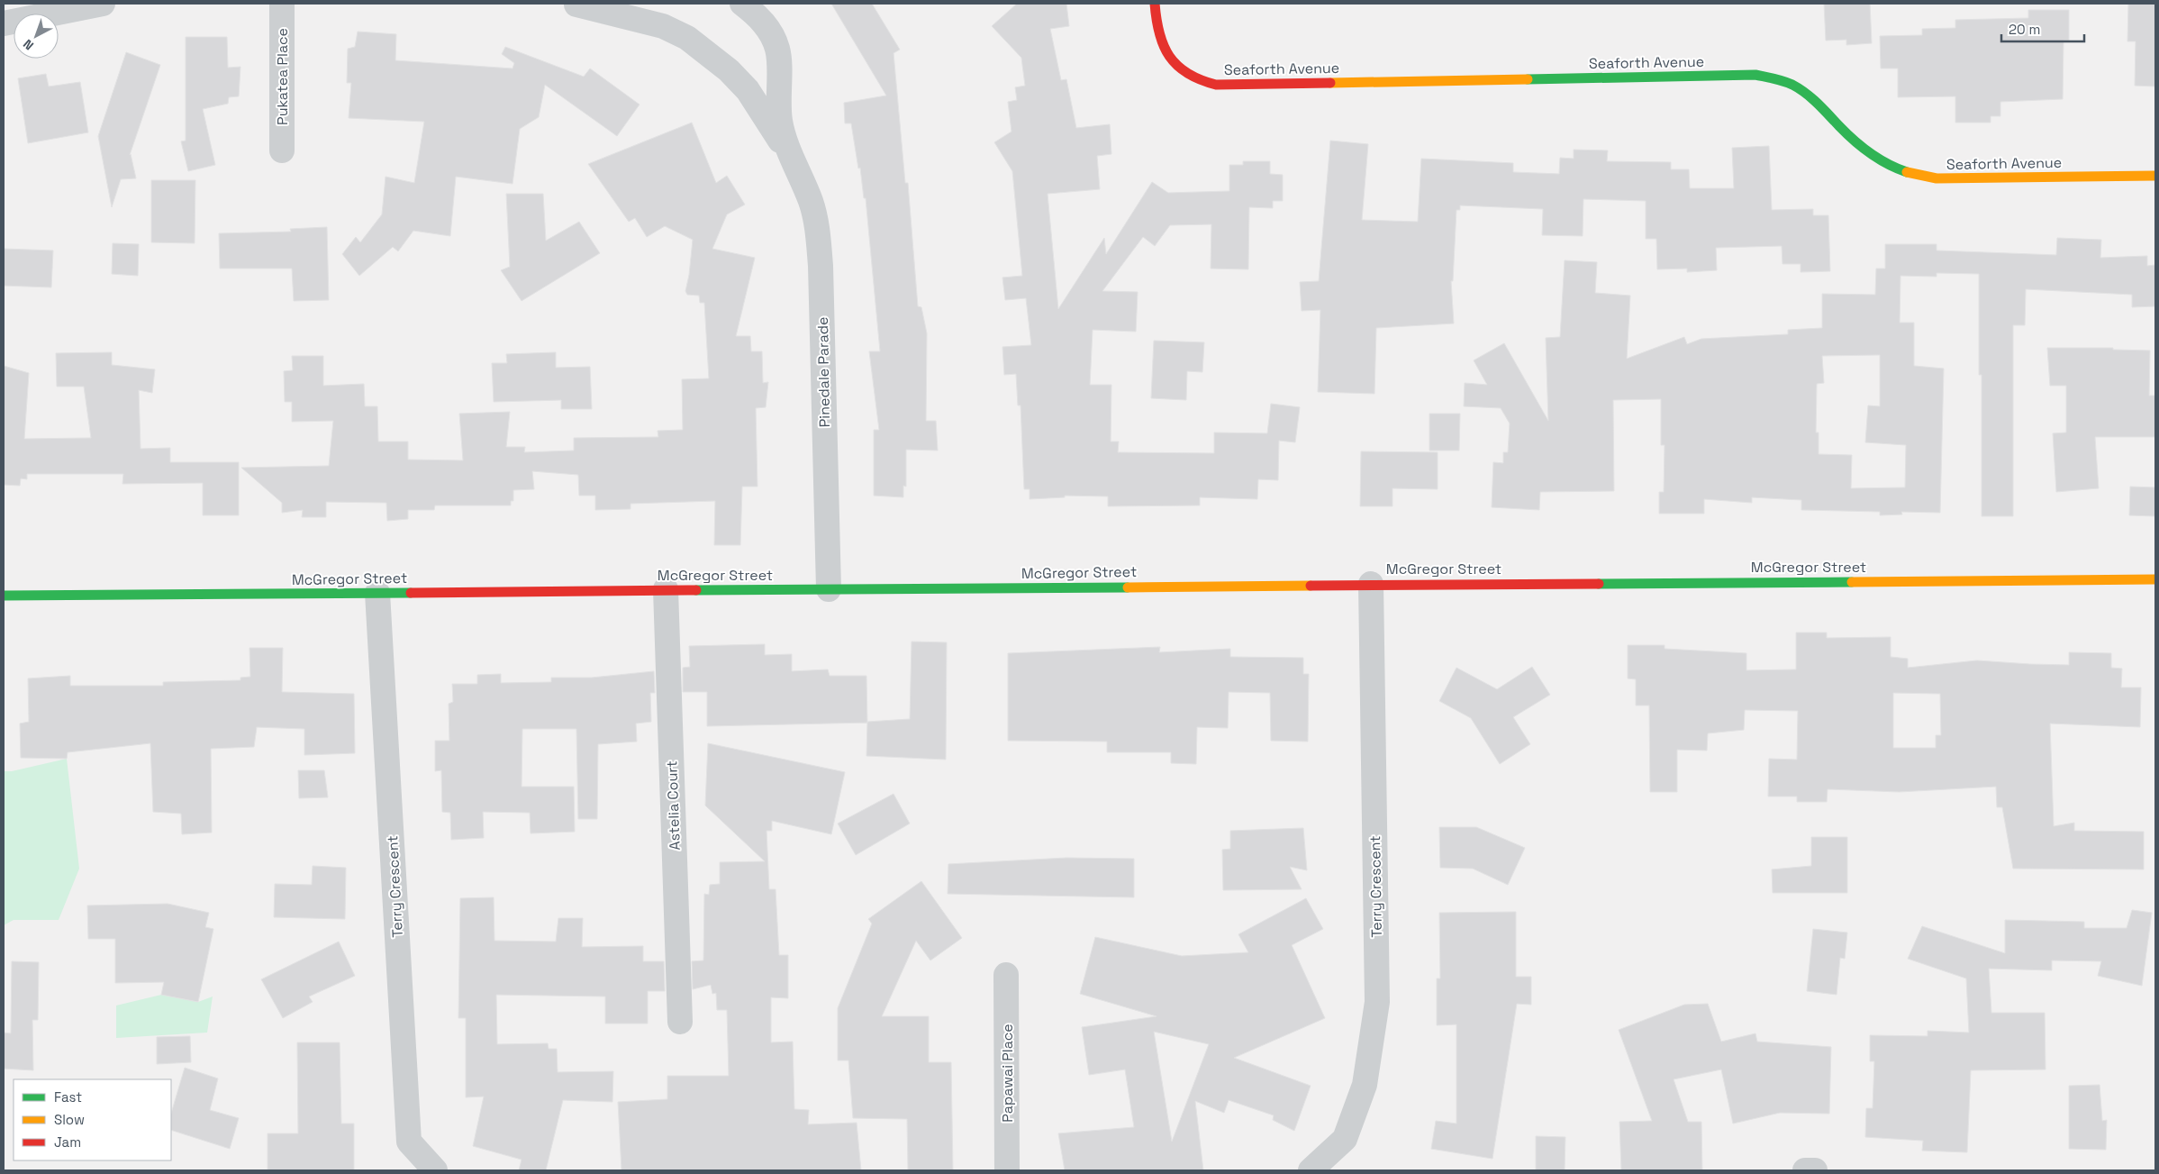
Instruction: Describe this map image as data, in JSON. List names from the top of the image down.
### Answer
{
  "streets": {
    "street": [
      "Seaforth Avenue",
      "Pukatea Place",
      "Pinedale Parade",
      "McGregor Street",
      "Astelia Court",
      "Terry Crescent",
      "Papawai Place"
    ]
  },
  "crossings": [
    ["Pinedale Parade", "McGregor Street"],
    ["McGregor Street", "Astelia Court"],
    ["McGregor Street", "Terry Crescent"]
  ],
  "legend": ["Fast", "Slow", "Jam"],
  "scale_bar": "20 m",
  "north": "bottom left"
}
